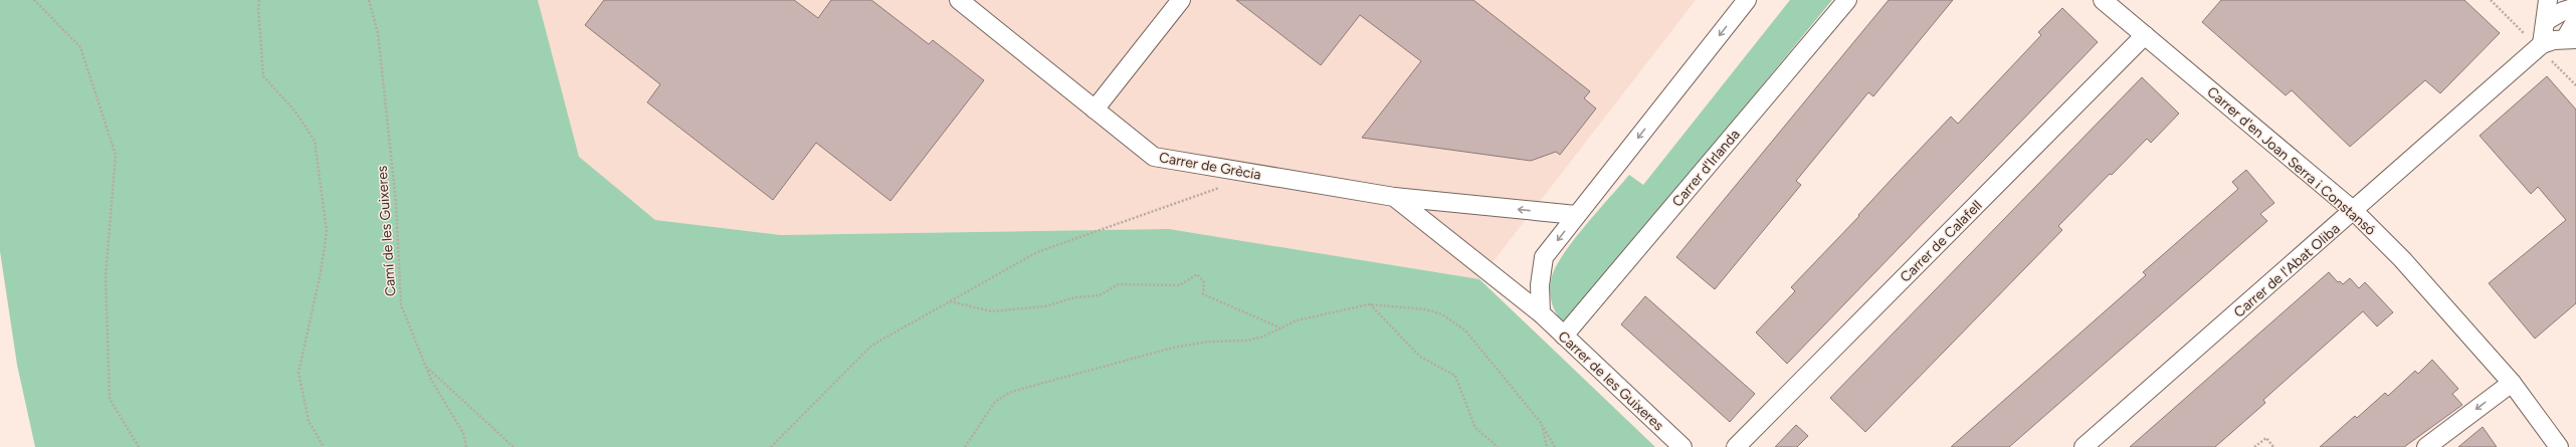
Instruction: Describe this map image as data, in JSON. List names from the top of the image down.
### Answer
{
  "streets": {
    "street": [
      "Carrer d'en Joan Serra i Constansó",
      "Carrer de Grècia",
      "Carrer d'Irlanda",
      "Carrer de Calafell",
      "Carrer de l'Abat Oliba",
      "Carrer de les Guixeres"
    ],
    "path": ["Camí de les Guixeres"]
  },
  "crossings": [
    ["Carrer d'en Joan Serra i Constansó", "Carrer de Calafell"],
    ["Carrer d'en Joan Serra i Constansó", "Carrer de l'Abat Oliba"],
    ["Carrer de Grècia", "Carrer de les Guixeres"],
    ["Carrer d'Irlanda", "Carrer de les Guixeres"]
  ]
}
